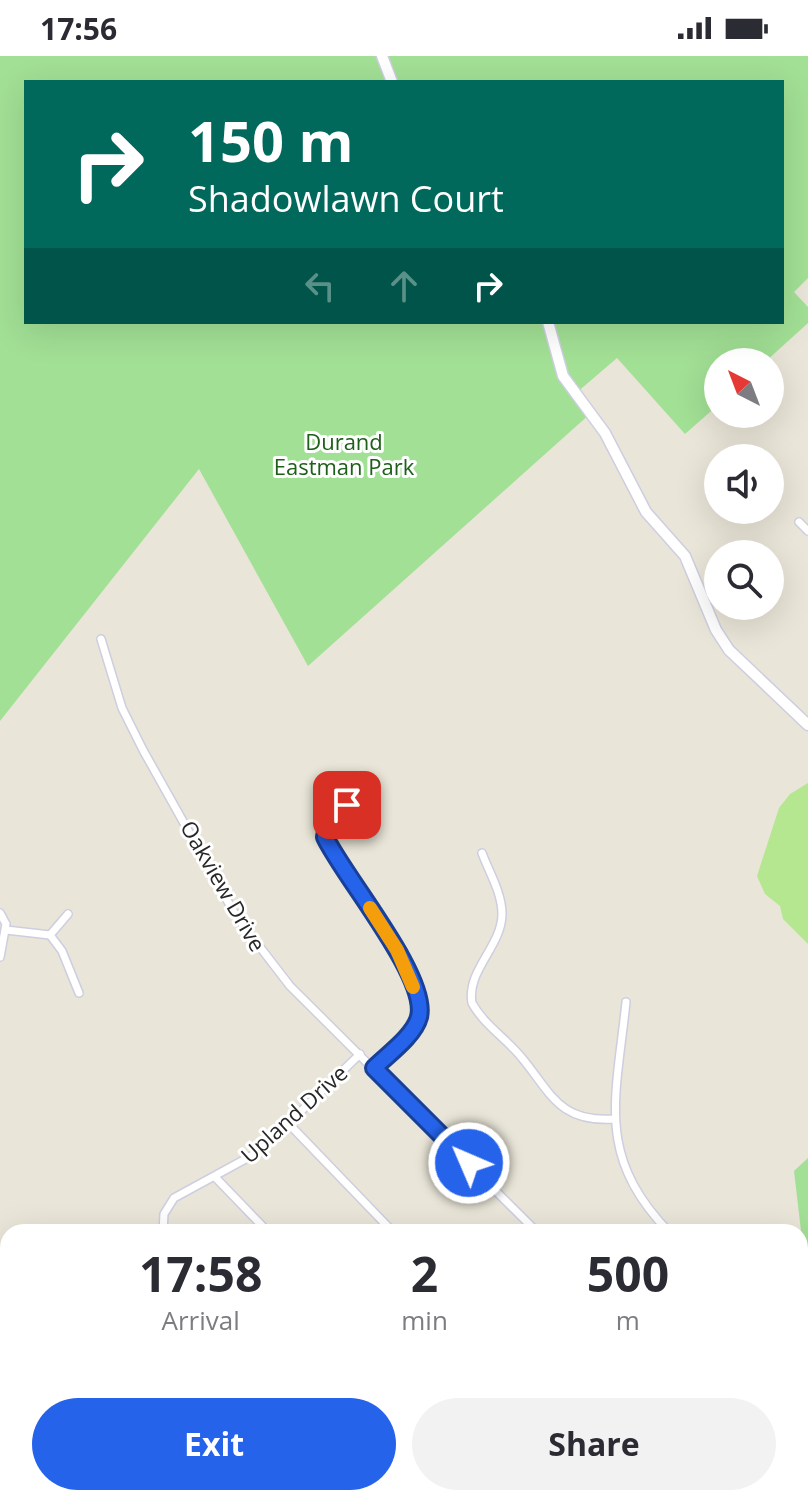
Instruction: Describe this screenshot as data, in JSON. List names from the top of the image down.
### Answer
{
  "streets": {
    "street": ["Oakview Drive", "Upland Drive"]
  },
  "crossings": [
    ["Oakview Drive", "Upland Drive"]
  ],
  "parks": ["Durand Eastman Park"],
  "north": "top left",
  "page": {
    "status": "17:56",
    "turn": ["150 m", "Shadowlawn Court"],
    "eta": [
      "17:58",
      "Arrival",
      "2",
      "min",
      "500",
      "m"
    ],
    "buttons": ["Exit", "Share"]
  }
}
